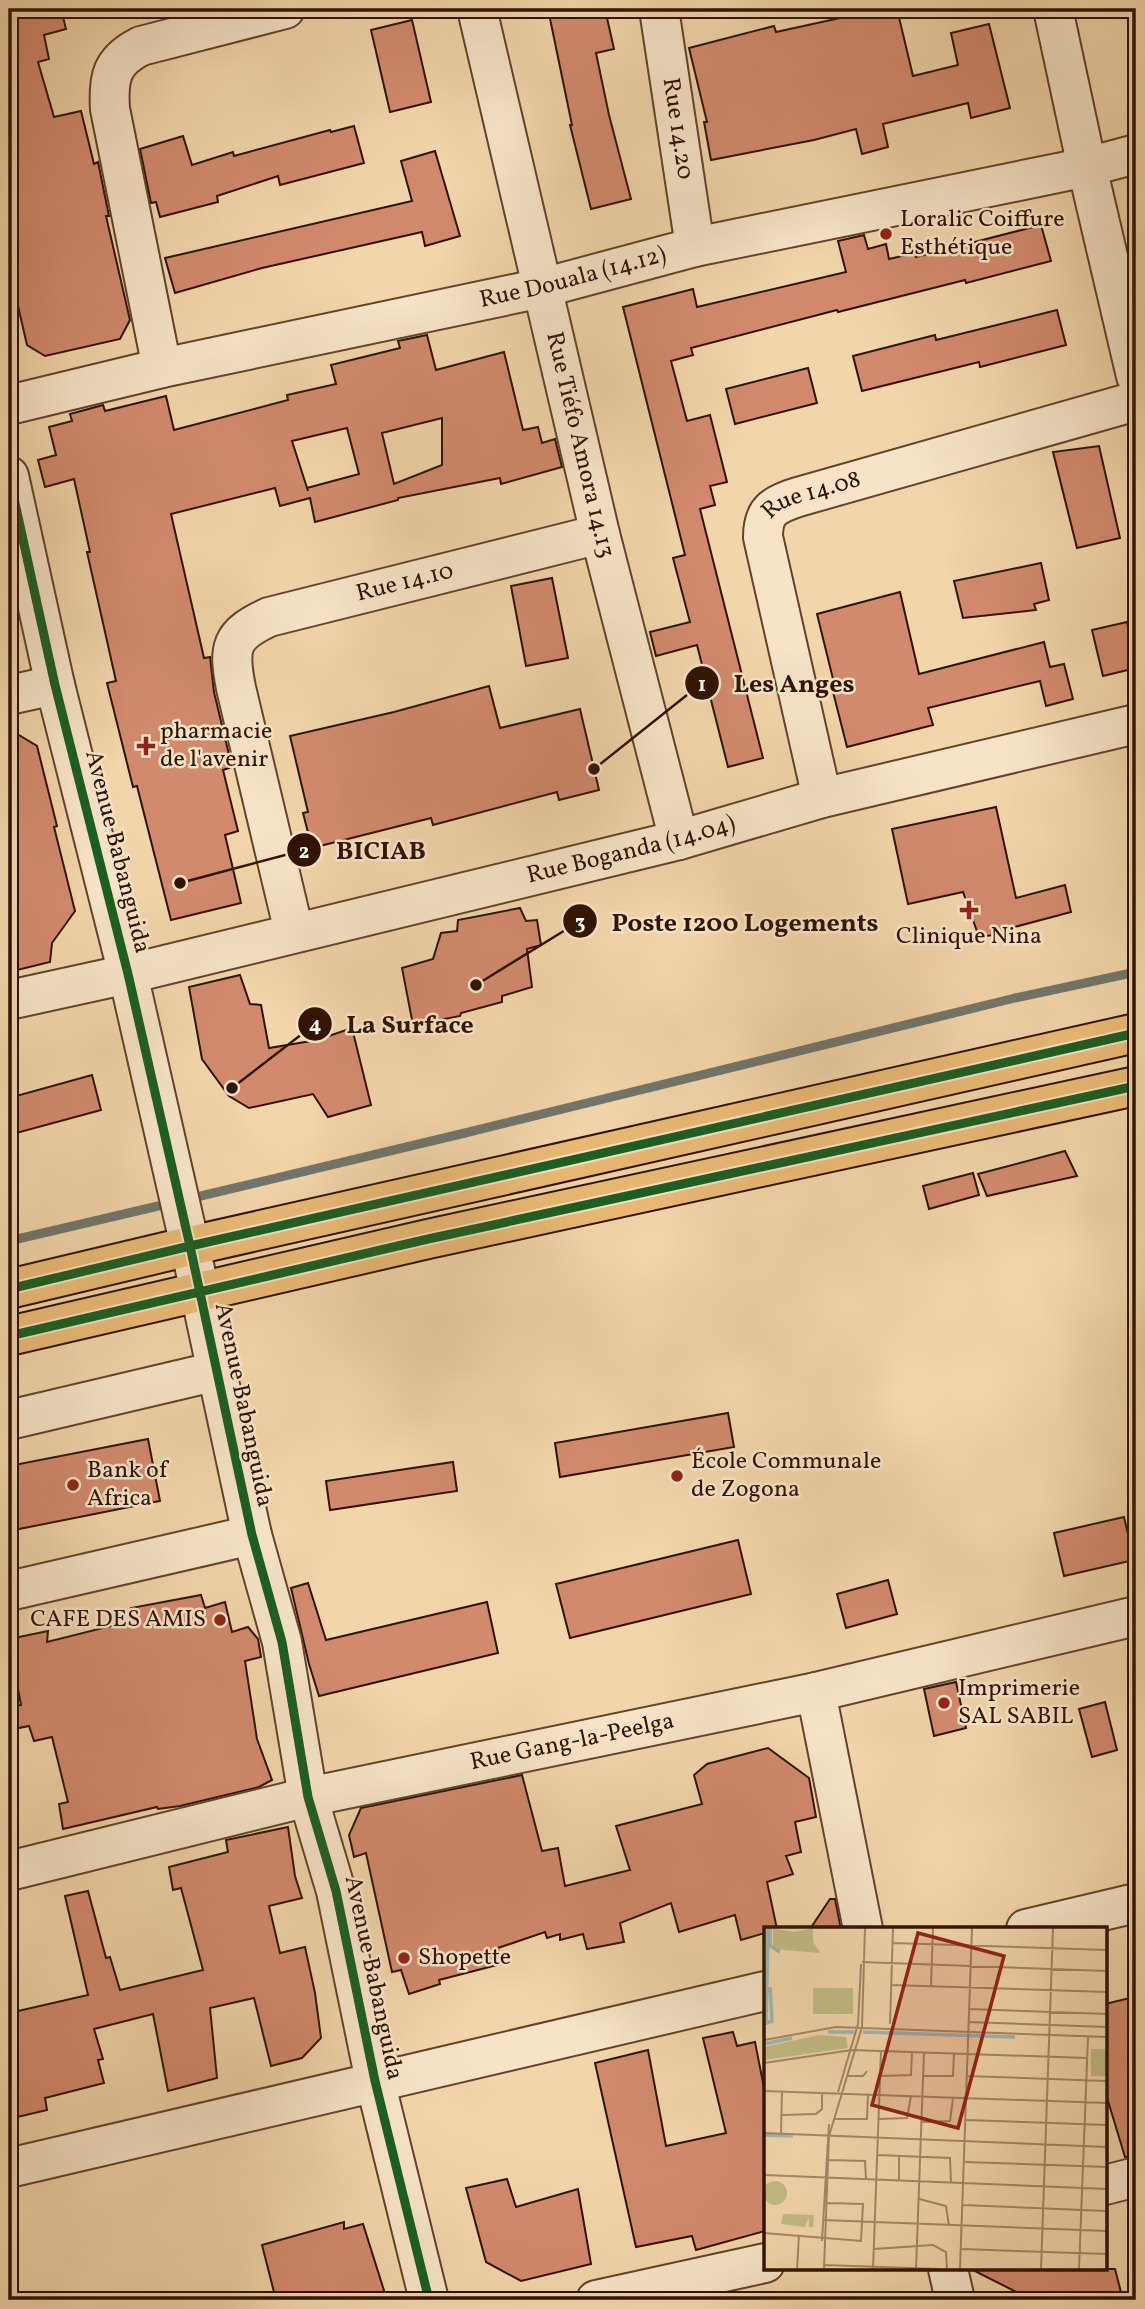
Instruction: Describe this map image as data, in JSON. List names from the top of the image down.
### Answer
{
  "streets": {
    "street": [
      "Rue 14.20",
      "Rue Douala (14.12)",
      "Rue Tiéfo Amora 14.13",
      "Rue 14.08",
      "Rue 14.10",
      "Rue Boganda (14.04)",
      "Avenue Babanguida",
      "Rue Gang-la-Peelga"
    ]
  },
  "crossings": [
    ["Rue 14.20", "Rue Douala (14.12)"],
    ["Rue Douala (14.12)", "Rue Tiéfo Amora 14.13"],
    ["Rue Tiéfo Amora 14.13", "Rue 14.10"],
    ["Rue Tiéfo Amora 14.13", "Rue Boganda (14.04)"],
    ["Rue 14.08", "Rue Boganda (14.04)"],
    ["Rue 14.10", "Rue Boganda (14.04)"],
    ["Rue Boganda (14.04)", "Avenue Babanguida"],
    ["Avenue Babanguida", "Rue Gang-la-Peelga"]
  ],
  "places": {
    "other": [
      "Loralic Coiffure Esthétique",
      "Les Anges",
      "BICIAB",
      "Poste 1200 Logements",
      "La Surface",
      "École Communale de Zogona",
      "Bank of Africa",
      "CAFE DES AMIS",
      "Imprimerie SAL SABIL",
      "Shopette"
    ],
    "health": ["pharmacie de l'avenir", "Clinique Nina"]
  }
}
